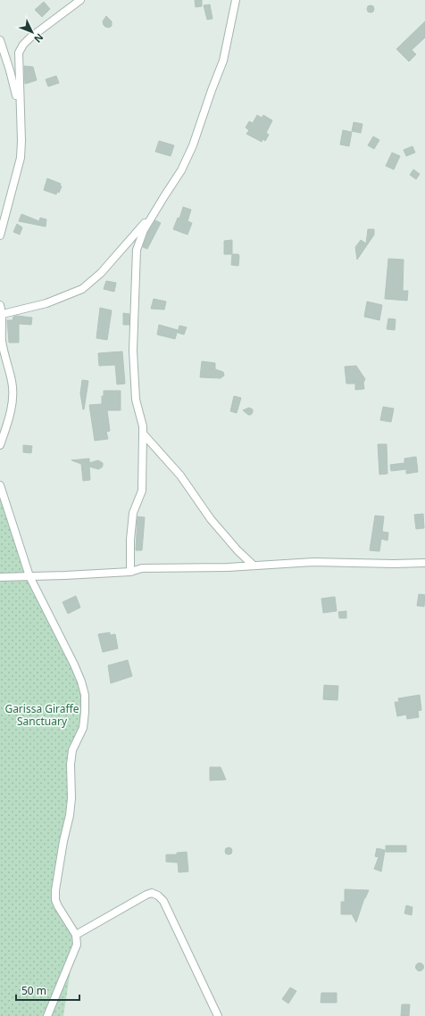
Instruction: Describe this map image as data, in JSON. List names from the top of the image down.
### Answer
{
  "parks": ["Garissa Giraffe Sanctuary"],
  "scale_bar": "50 m",
  "north": "bottom right"
}
